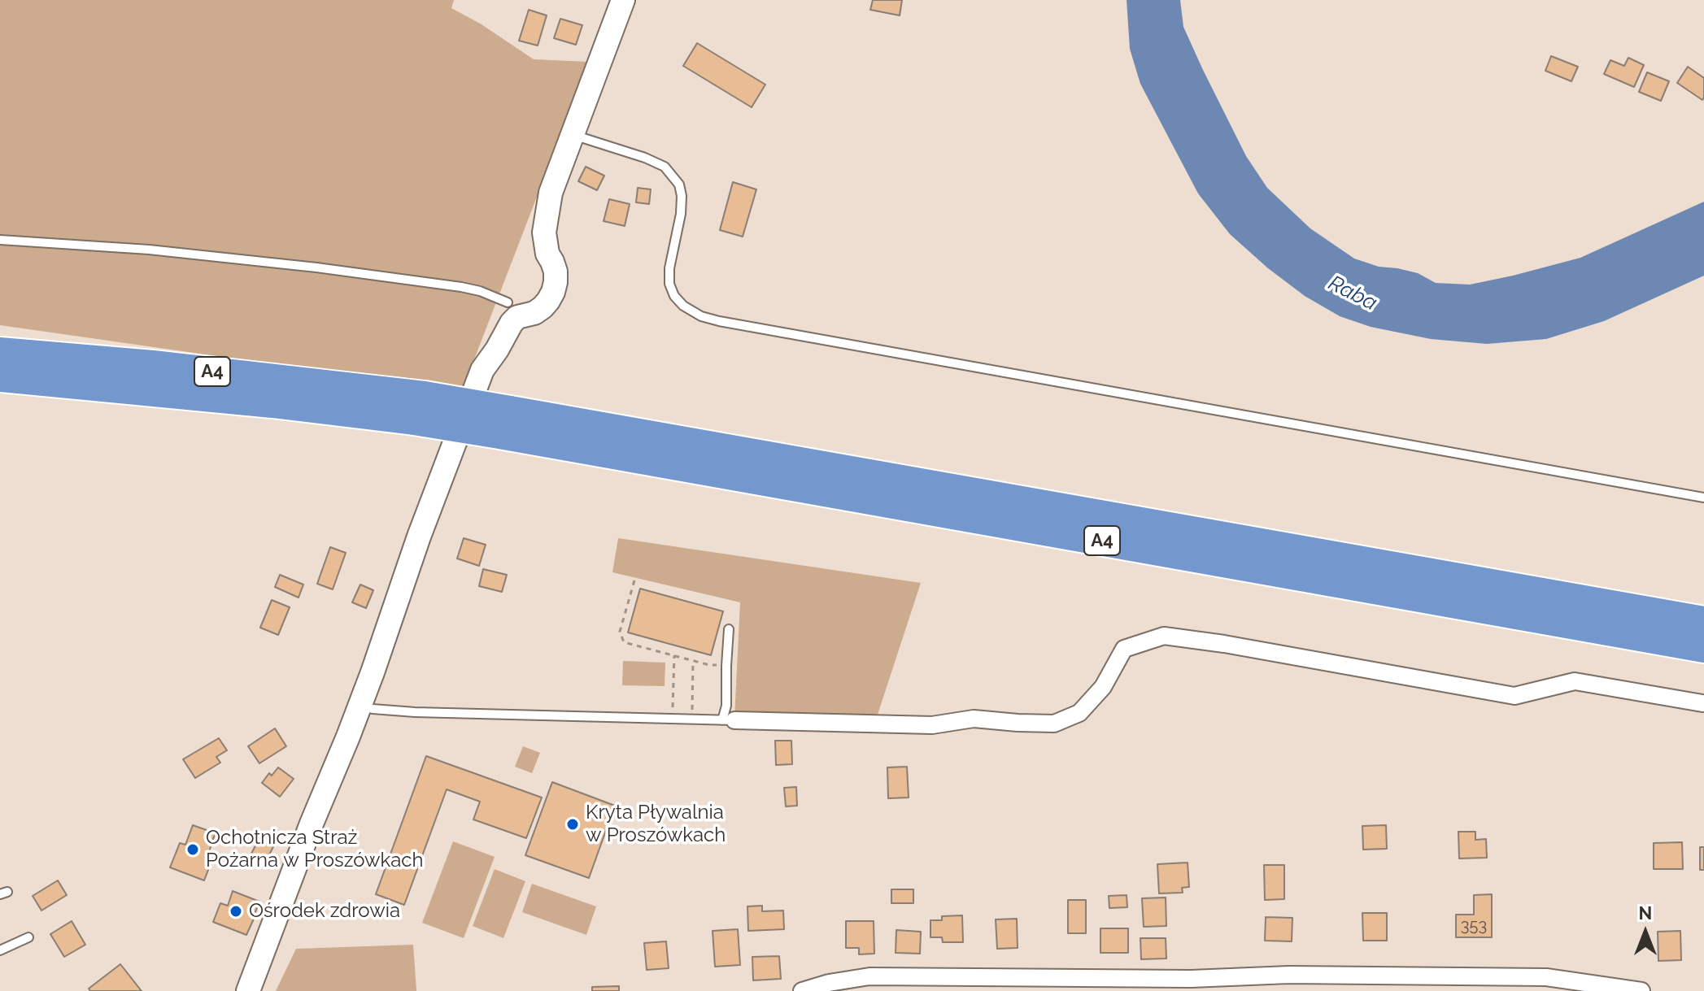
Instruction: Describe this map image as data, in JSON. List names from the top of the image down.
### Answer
{
  "streets": {
    "highway": ["A4"]
  },
  "water": ["Raba"],
  "places": ["Kryta Pływalnia w Proszówkach", "Ochotnicza Straż Pożarna w Proszówkach", "Ośrodek zdrowia"],
  "house_numbers": ["353"],
  "north": "top"
}
